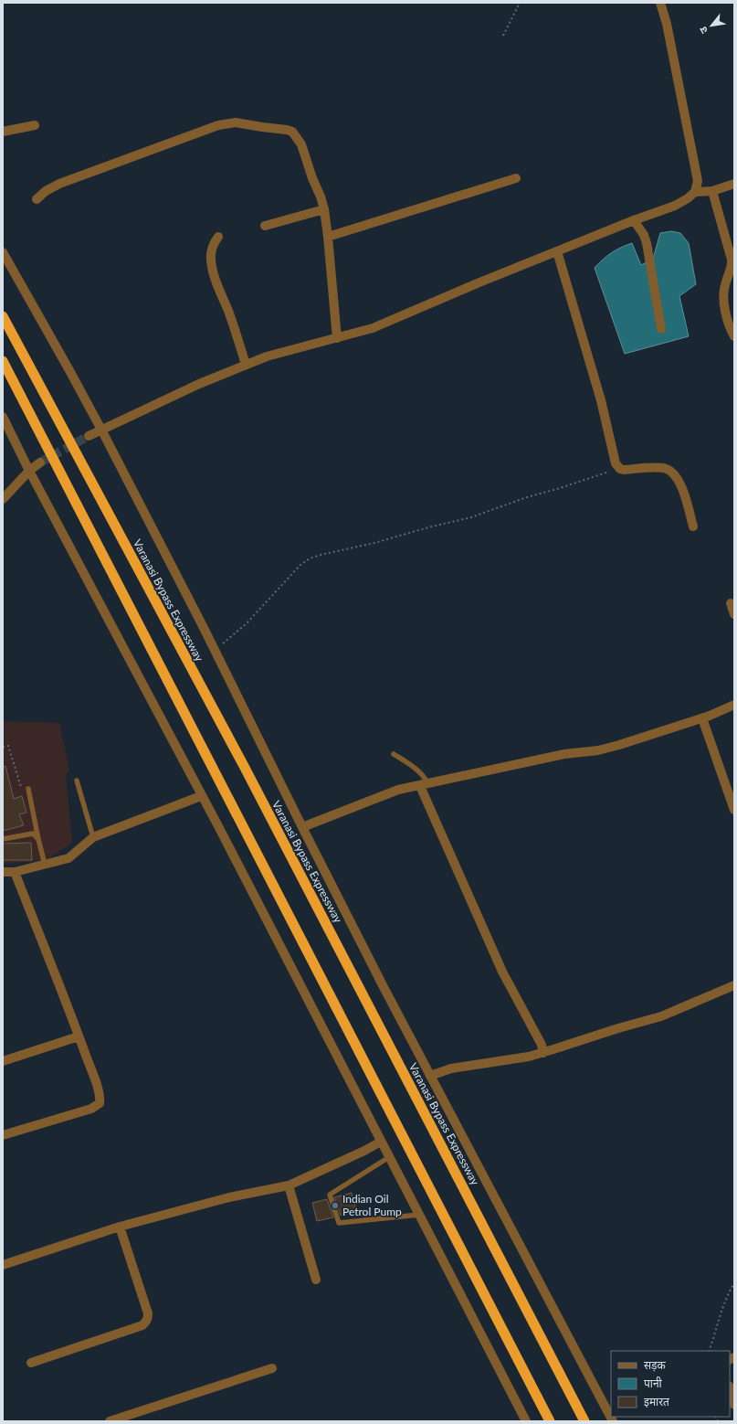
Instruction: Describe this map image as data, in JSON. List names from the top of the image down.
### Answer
{
  "streets": {
    "highway": ["Varanasi Bypass Expressway"]
  },
  "places": ["Indian Oil Petrol Pump"],
  "legend": ["सड़क", "पानी", "इमारत"],
  "north": "bottom left"
}
